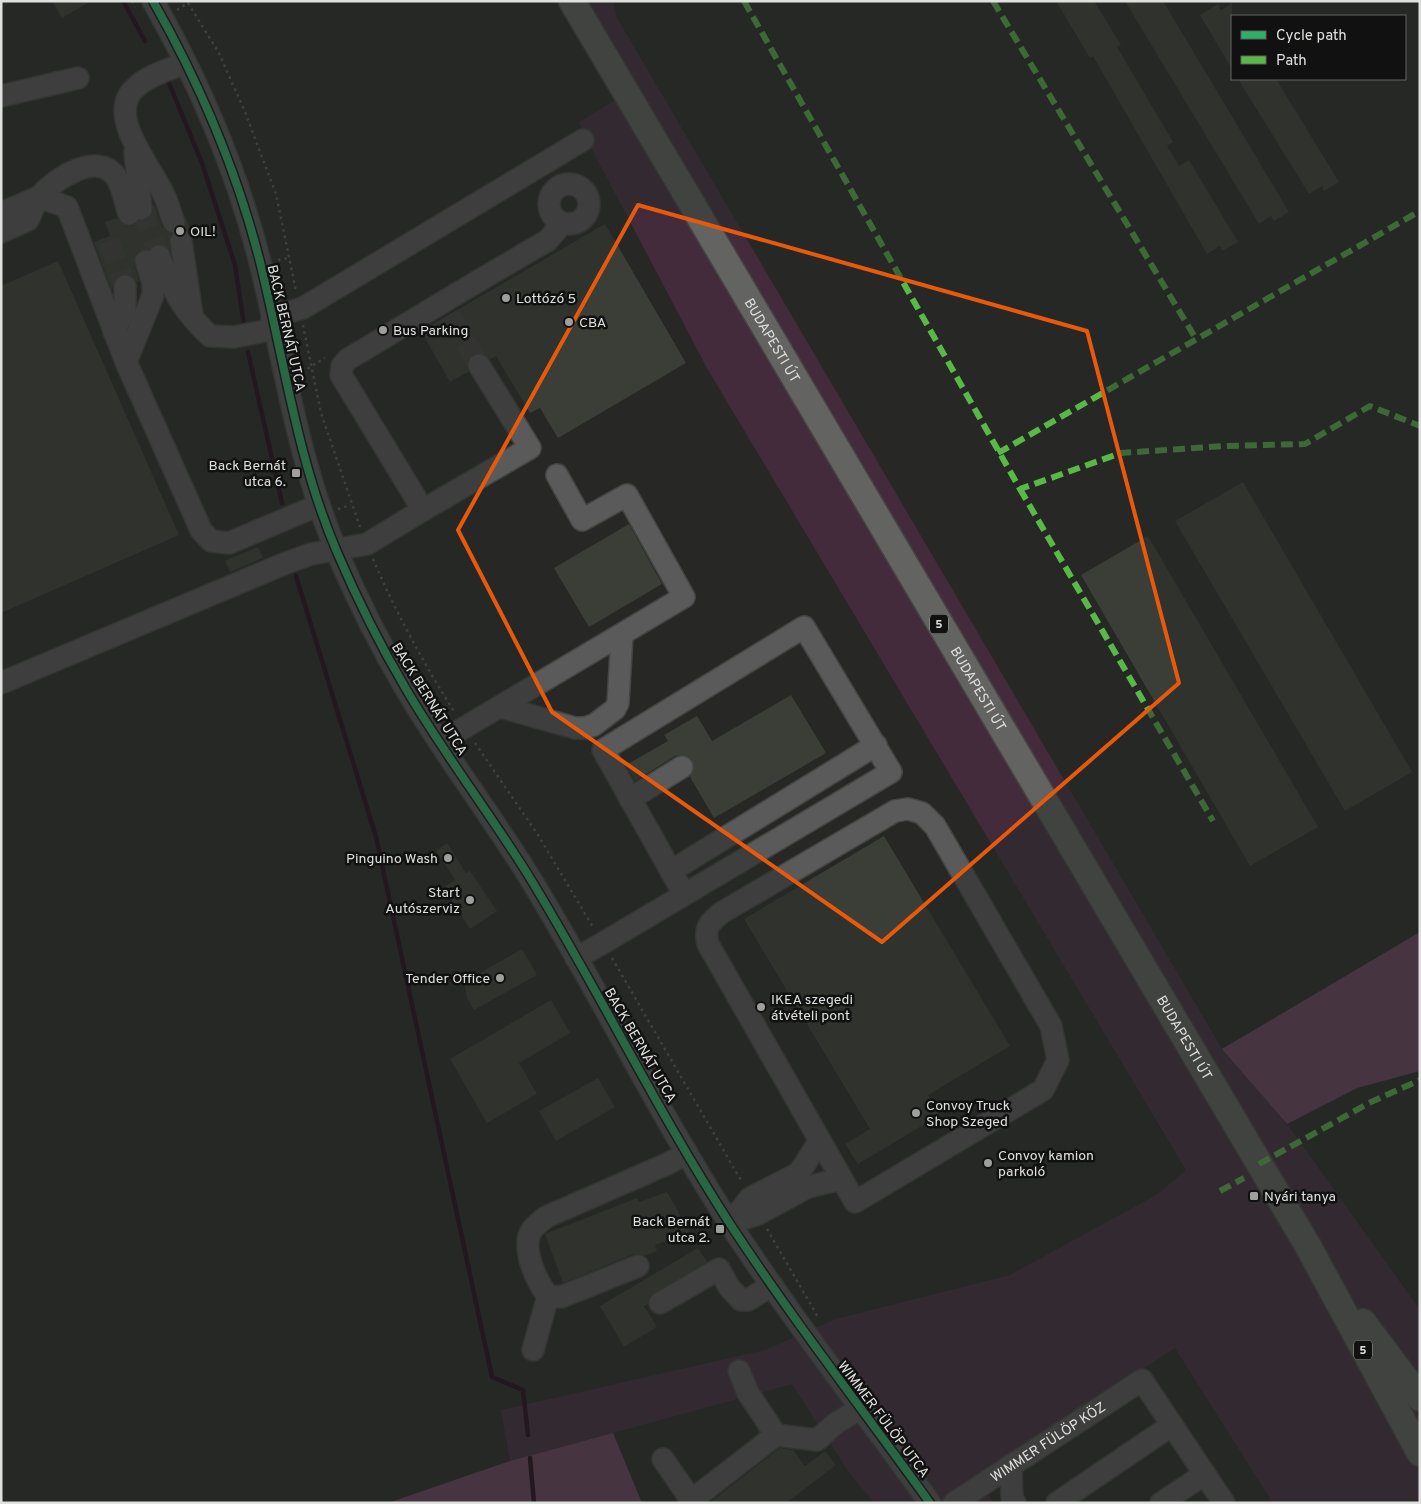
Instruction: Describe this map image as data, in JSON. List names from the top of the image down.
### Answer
{
  "streets": {
    "main road": ["BUDAPESTI ÚT", "5"],
    "street": ["BACK BERNÁT UTCA", "WIMMER FÜLÖP UTCA", "WIMMER FÜLÖP KÖZ"]
  },
  "crossings": [
    ["BACK BERNÁT UTCA", "WIMMER FÜLÖP UTCA"]
  ],
  "places": {
    "other": [
      "OIL!",
      "Lottózó 5",
      "CBA",
      "Bus Parking",
      "Pinguino Wash",
      "Start Autószerviz",
      "Tender Office",
      "IKEA szegedi átvételi pont",
      "Convoy Truck Shop Szeged",
      "Convoy kamion parkoló"
    ],
    "transit": ["Back Bernát utca 6.", "Nyári tanya", "Back Bernát utca 2."]
  },
  "legend": ["Cycle path", "Path"]
}
